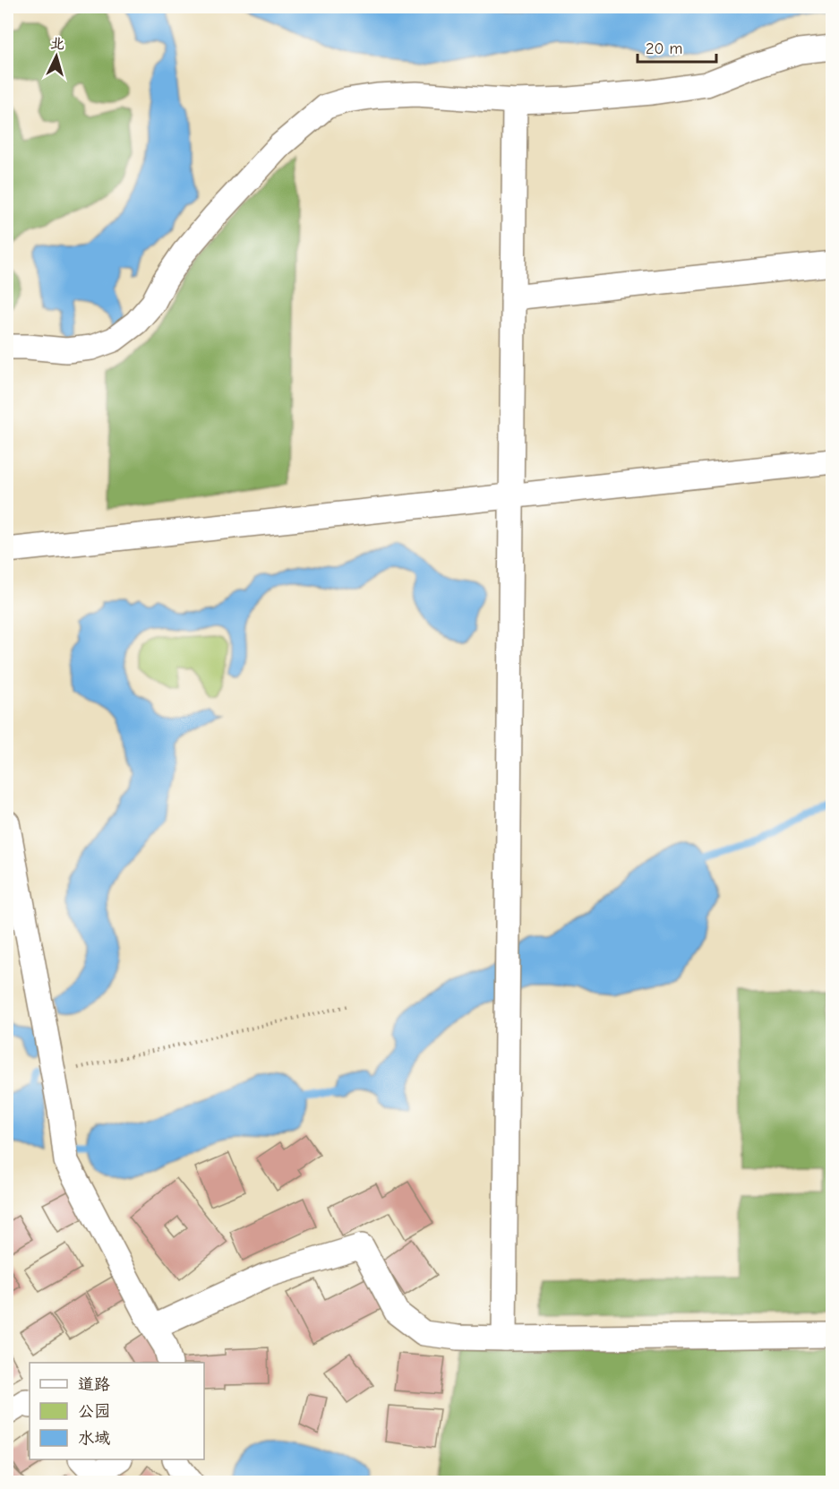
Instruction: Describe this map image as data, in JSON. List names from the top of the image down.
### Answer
{
  "legend": ["道路", "公园", "水域"],
  "scale_bar": "20 m",
  "north": "top"
}
